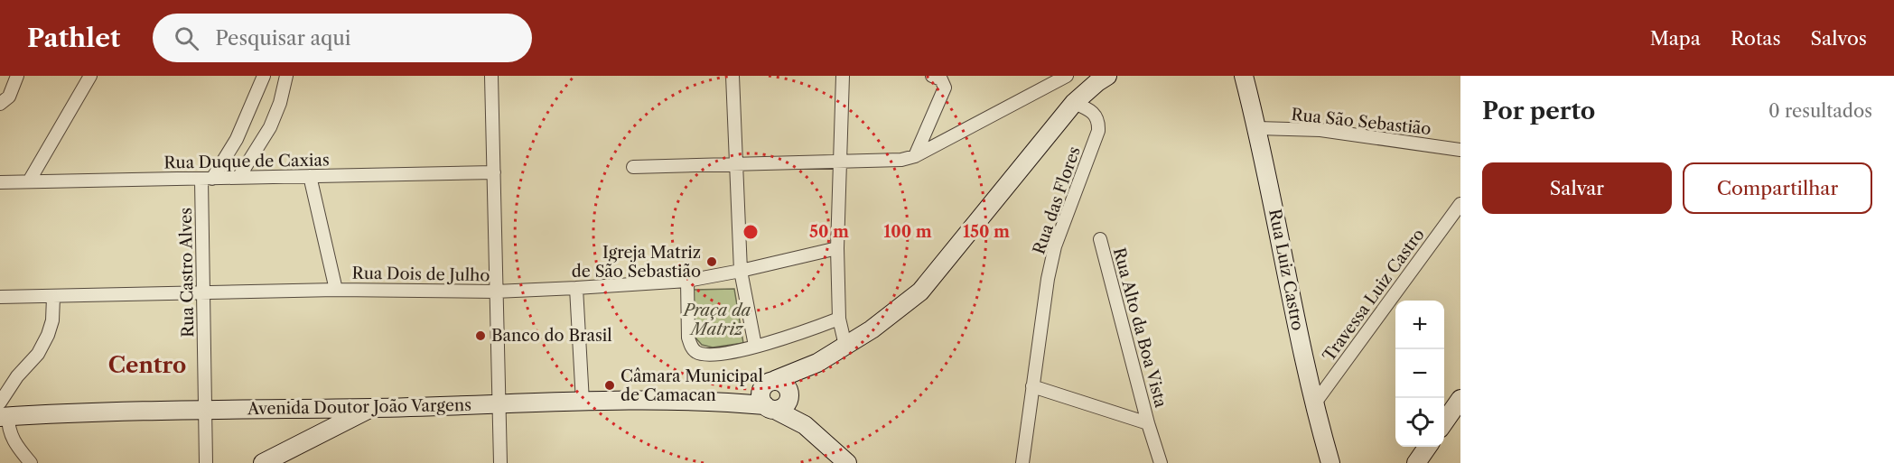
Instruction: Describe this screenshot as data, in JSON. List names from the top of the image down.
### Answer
{
  "streets": {
    "main road": ["Rua Luiz Castro", "Avenida Doutor João Vargens"],
    "street": [
      "Rua São Sebastião",
      "Rua Duque de Caxias",
      "Rua das Flores",
      "Rua Castro Alves",
      "Rua Dois de Julho",
      "Travessa Luiz Castro",
      "Rua Alto da Boa Vista"
    ]
  },
  "crossings": [
    ["Rua São Sebastião", "Rua Luiz Castro"],
    ["Rua Duque de Caxias", "Rua Castro Alves"],
    ["Rua das Flores", "Avenida Doutor João Vargens"],
    ["Rua Luiz Castro", "Travessa Luiz Castro"],
    ["Rua Castro Alves", "Rua Dois de Julho"],
    ["Rua Castro Alves", "Avenida Doutor João Vargens"]
  ],
  "districts": ["Centro"],
  "parks": ["Praça da Matriz"],
  "places": ["Igreja Matriz de São Sebastião", "Banco do Brasil", "Câmara Municipal de Camacan"],
  "page": {
    "header": "Pathlet",
    "search": "Pesquisar aqui",
    "nav": ["Mapa", "Rotas", "Salvos"],
    "heading": ["Por perto", "0 resultados"],
    "buttons": ["Salvar", "Compartilhar"],
    "map_buttons": ["+", "−"]
  },
  "rings": ["50 m", "100 m", "150 m"]
}
